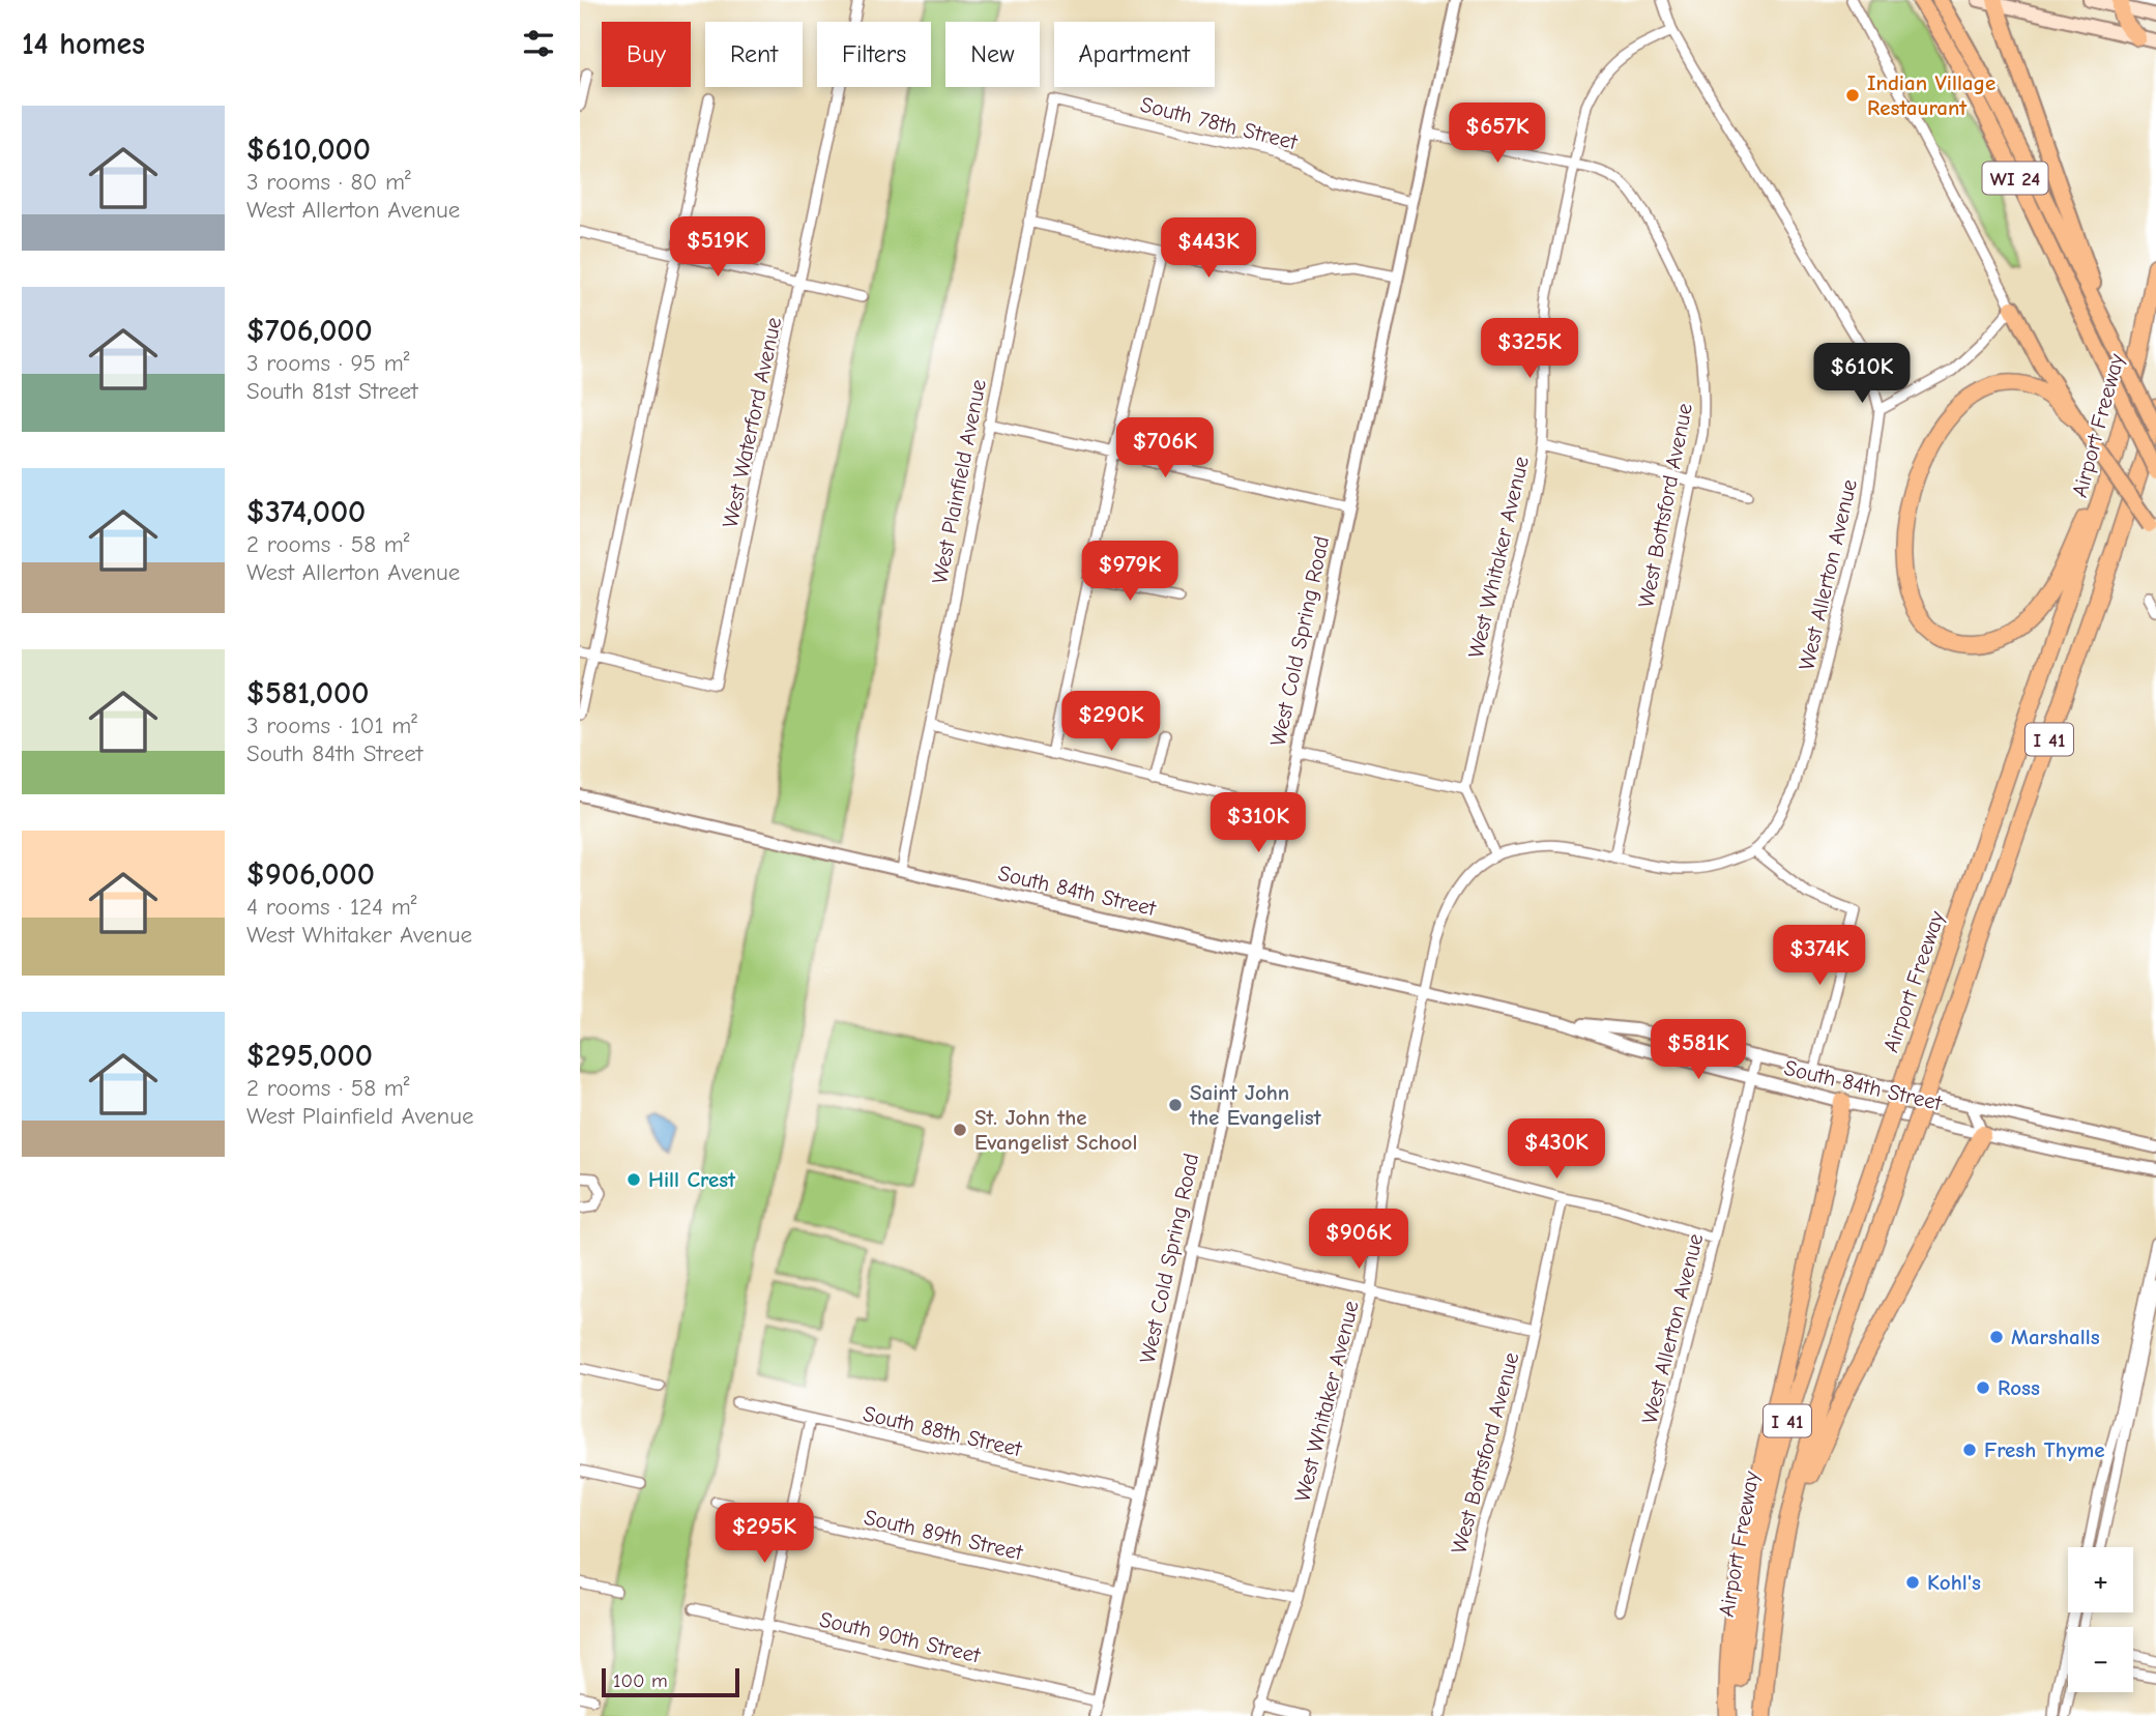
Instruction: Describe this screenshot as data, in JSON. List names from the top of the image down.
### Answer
{
  "streets": {
    "highway": ["Airport Freeway", "I 41"],
    "main road": ["WI 24"],
    "street": [
      "South 78th Street",
      "West Waterford Avenue",
      "West Plainfield Avenue",
      "West Bottsford Avenue",
      "West Whitaker Avenue",
      "West Allerton Avenue",
      "West Cold Spring Road",
      "South 84th Street",
      "South 88th Street",
      "South 89th Street",
      "South 90th Street"
    ]
  },
  "crossings": [
    ["South 78th Street", "West Plainfield Avenue"],
    ["South 78th Street", "West Cold Spring Road"],
    ["West Plainfield Avenue", "South 84th Street"],
    ["West Bottsford Avenue", "West Whitaker Avenue"],
    ["West Whitaker Avenue", "West Allerton Avenue"],
    ["West Whitaker Avenue", "South 84th Street"],
    ["West Allerton Avenue", "South 84th Street"],
    ["West Cold Spring Road", "South 84th Street"],
    ["West Cold Spring Road", "South 88th Street"],
    ["West Cold Spring Road", "South 89th Street"],
    ["West Cold Spring Road", "South 90th Street"]
  ],
  "places": [
    "Indian Village Restaurant",
    "Saint John the Evangelist",
    "St. John the Evangelist School",
    "Hill Crest",
    "Marshalls",
    "Ross",
    "Fresh Thyme",
    "Kohl's"
  ],
  "scale_bar": "100 m",
  "page": {
    "heading": "14 homes",
    "chip": [
      "Buy",
      "Rent",
      "Filters",
      "New",
      "Apartment"
    ],
    "list": [
      {
        "name": "$610,000",
        "note": "3 rooms · 80 m² · West Allerton Avenue"
      },
      {
        "name": "$706,000",
        "note": "3 rooms · 95 m² · South 81st Street"
      },
      {
        "name": "$374,000",
        "note": "2 rooms · 58 m² · West Allerton Avenue"
      },
      {
        "name": "$581,000",
        "note": "3 rooms · 101 m² · South 84th Street"
      },
      {
        "name": "$906,000",
        "note": "4 rooms · 124 m² · West Whitaker Avenue"
      },
      {
        "name": "$295,000",
        "note": "2 rooms · 58 m² · West Plainfield Avenue"
      }
    ],
    "price": [
      "$657K",
      "$519K",
      "$443K",
      "$325K",
      "$610K",
      "$706K",
      "$979K",
      "$290K",
      "$310K",
      "$374K",
      "$581K",
      "$430K",
      "$906K",
      "$295K"
    ],
    "map_buttons": ["+", "−"],
    "scale": "100 m"
  }
}
